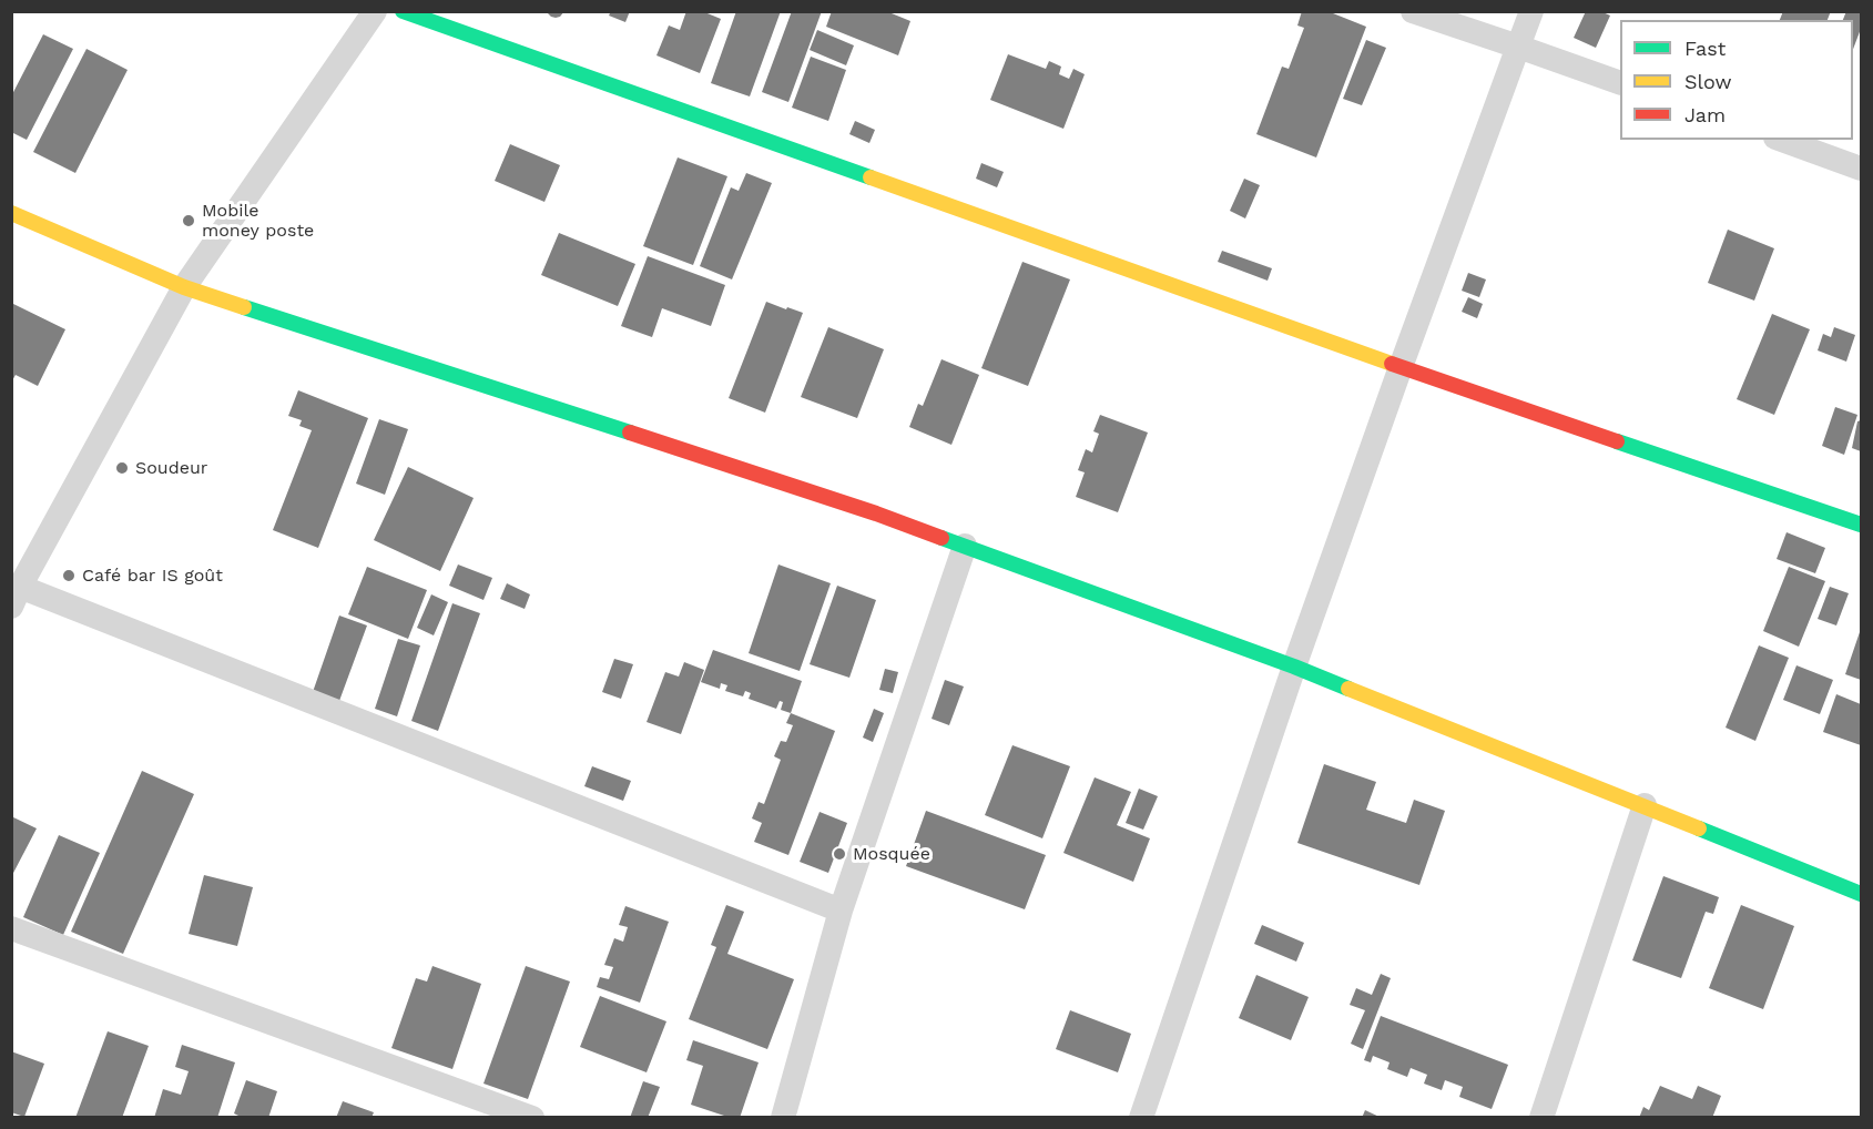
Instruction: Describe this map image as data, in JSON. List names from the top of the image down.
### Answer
{
  "places": [
    "Mobile money poste",
    "Soudeur",
    "Café bar IS goût",
    "Mosquée"
  ],
  "legend": ["Fast", "Slow", "Jam"]
}
